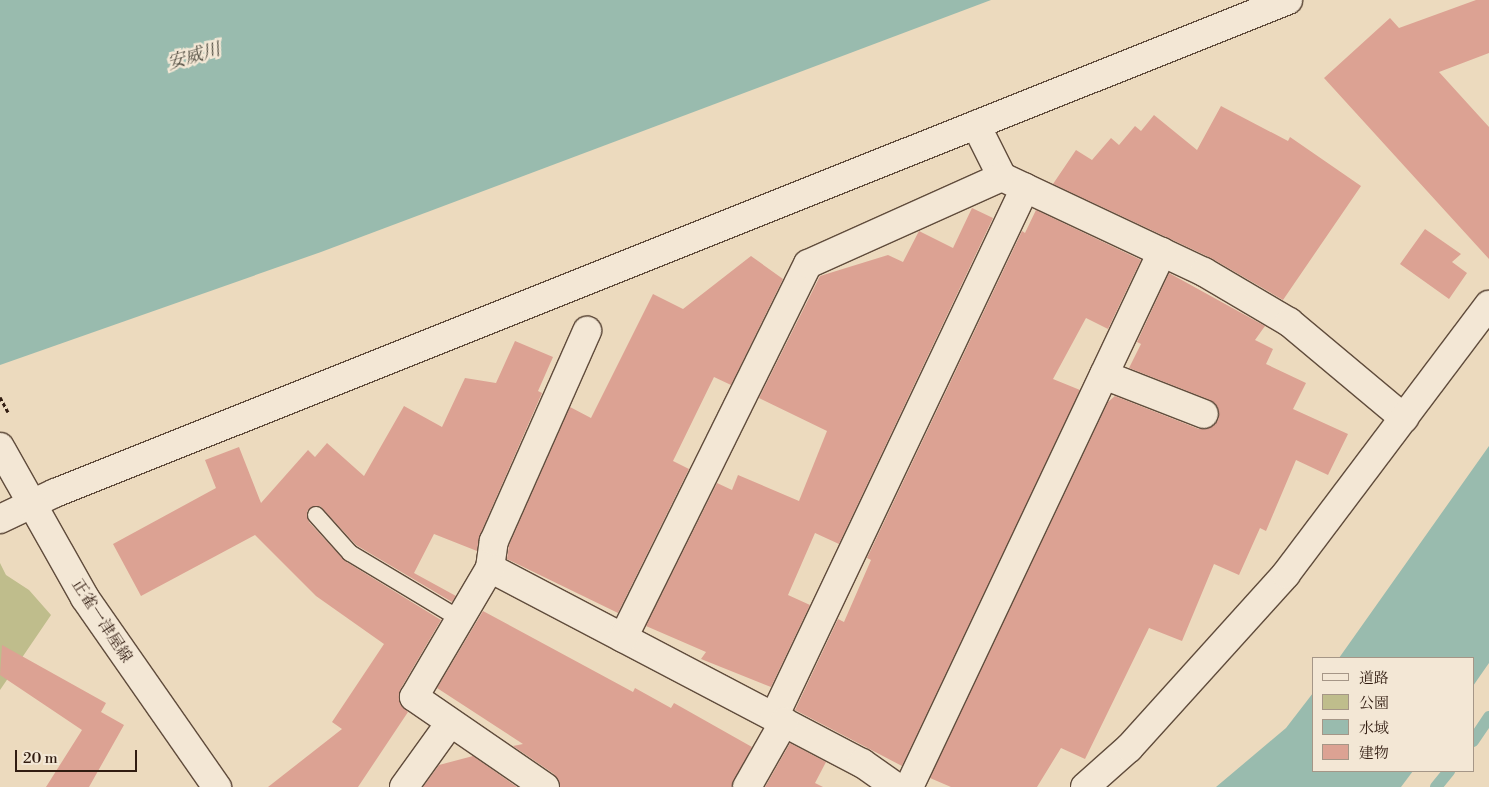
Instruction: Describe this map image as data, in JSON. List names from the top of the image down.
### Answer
{
  "streets": {
    "street": ["正雀一津屋線"]
  },
  "water": ["安威川"],
  "legend": [
    "道路",
    "公園",
    "水域",
    "建物"
  ],
  "scale_bar": "20 m"
}
